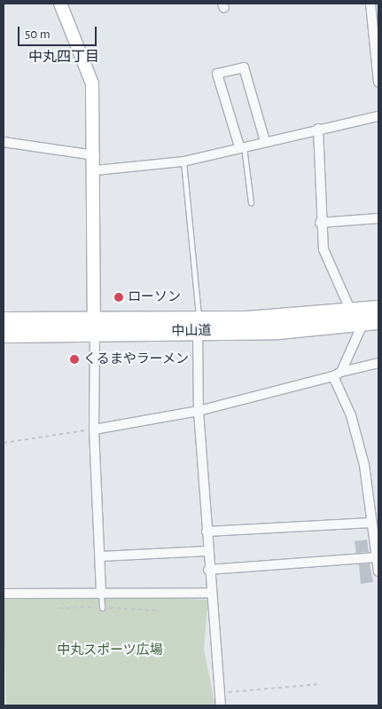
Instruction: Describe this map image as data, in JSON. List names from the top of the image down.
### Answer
{
  "streets": {
    "highway": ["中山道"]
  },
  "districts": ["中丸四丁目"],
  "parks": ["中丸スポーツ広場"],
  "places": ["ローソン", "くるまやラーメン"],
  "scale_bar": "50 m"
}
